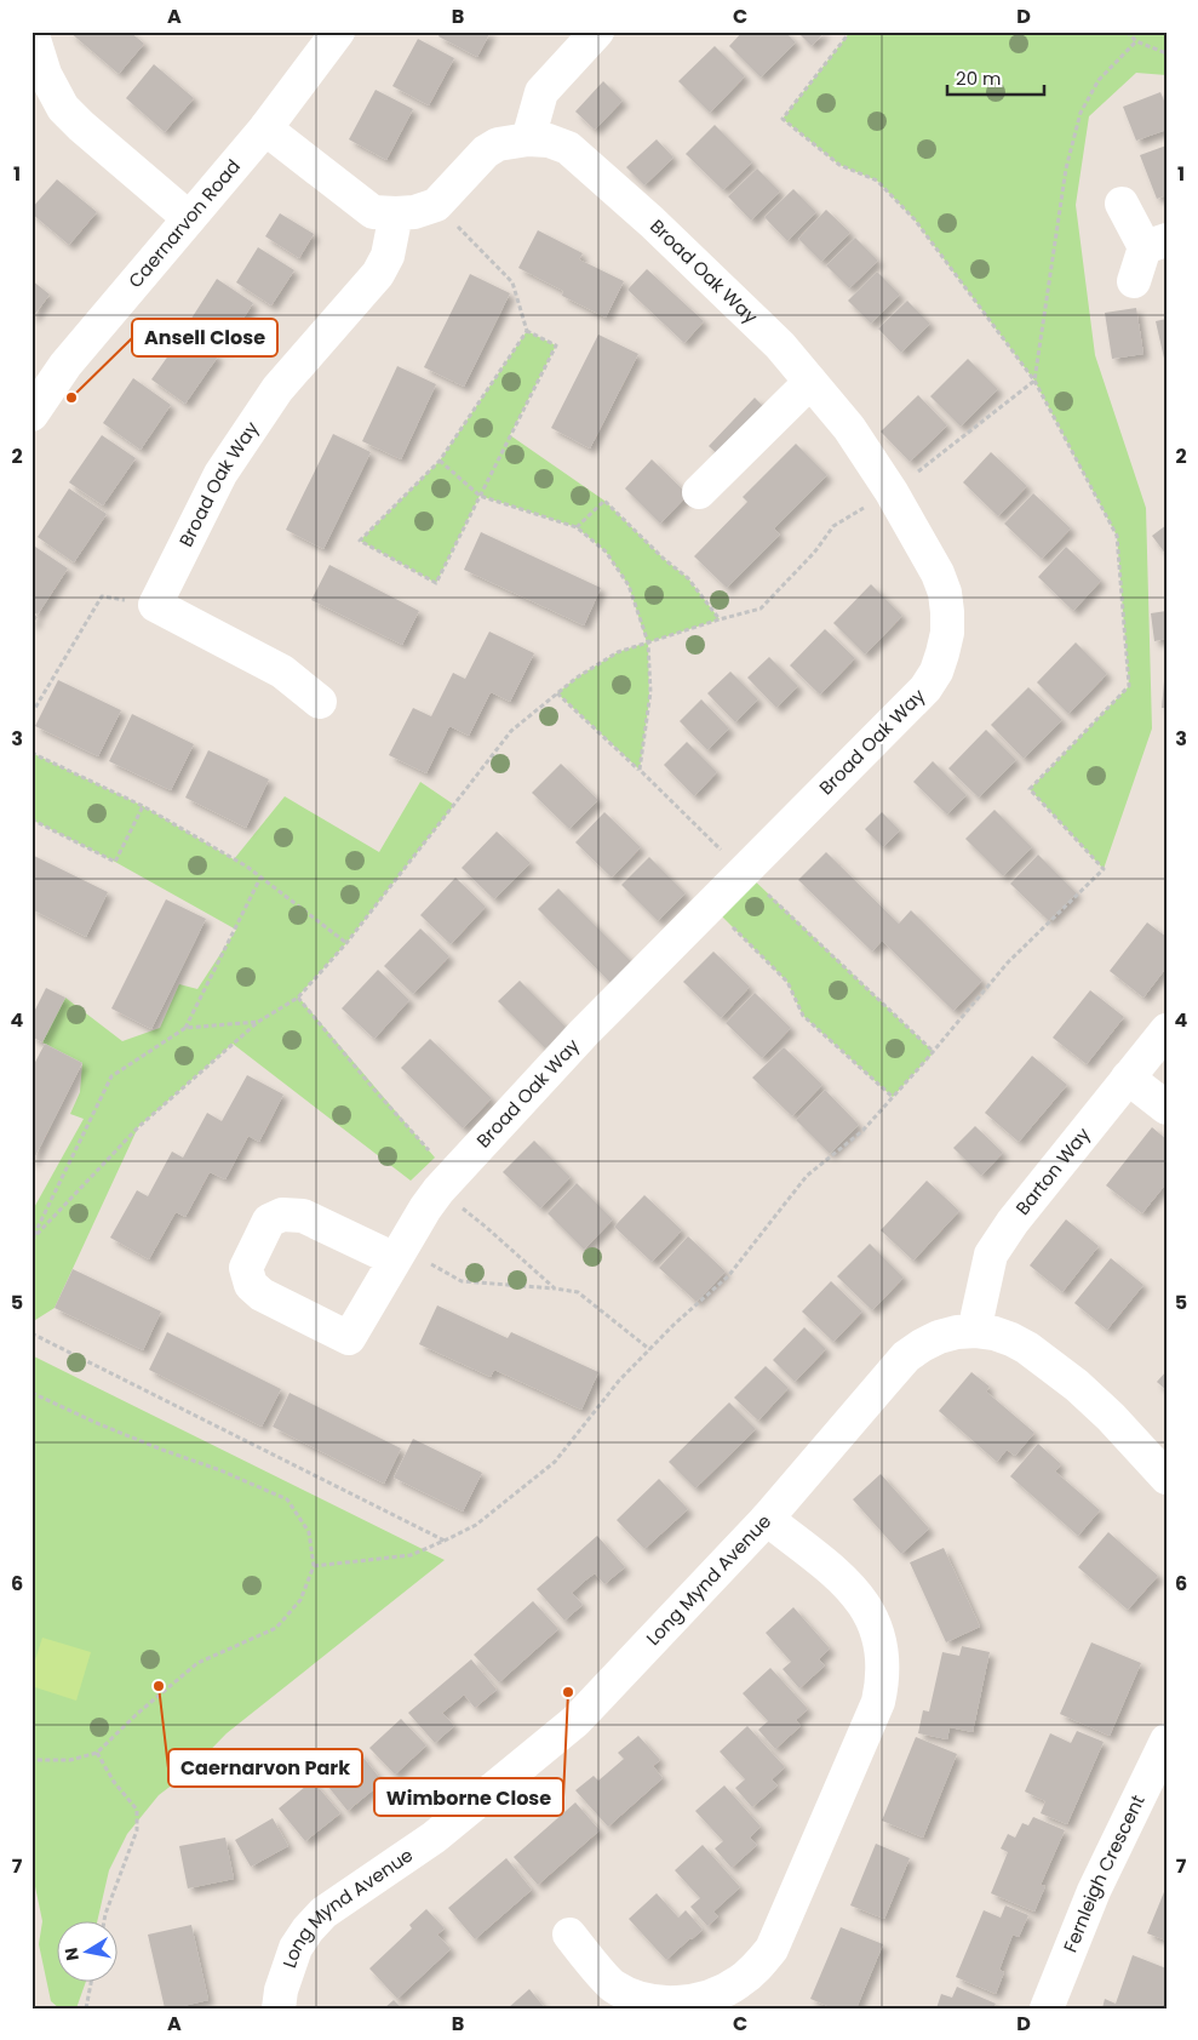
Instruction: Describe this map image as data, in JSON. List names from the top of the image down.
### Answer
{
  "streets": {
    "street": [
      "Caernarvon Road",
      "Broad Oak Way",
      "Barton Way",
      "Long Mynd Avenue",
      "Fernleigh Crescent"
    ]
  },
  "crossings": [
    ["Barton Way", "Long Mynd Avenue"]
  ],
  "places": ["Ansell Close", "Caernarvon Park", "Wimborne Close"],
  "scale_bar": "20 m",
  "north": "left",
  "grid": {
    "columns": [
      "A",
      "B",
      "C",
      "D"
    ],
    "rows": [
      "1",
      "2",
      "3",
      "4",
      "5",
      "6",
      "7"
    ]
  }
}
